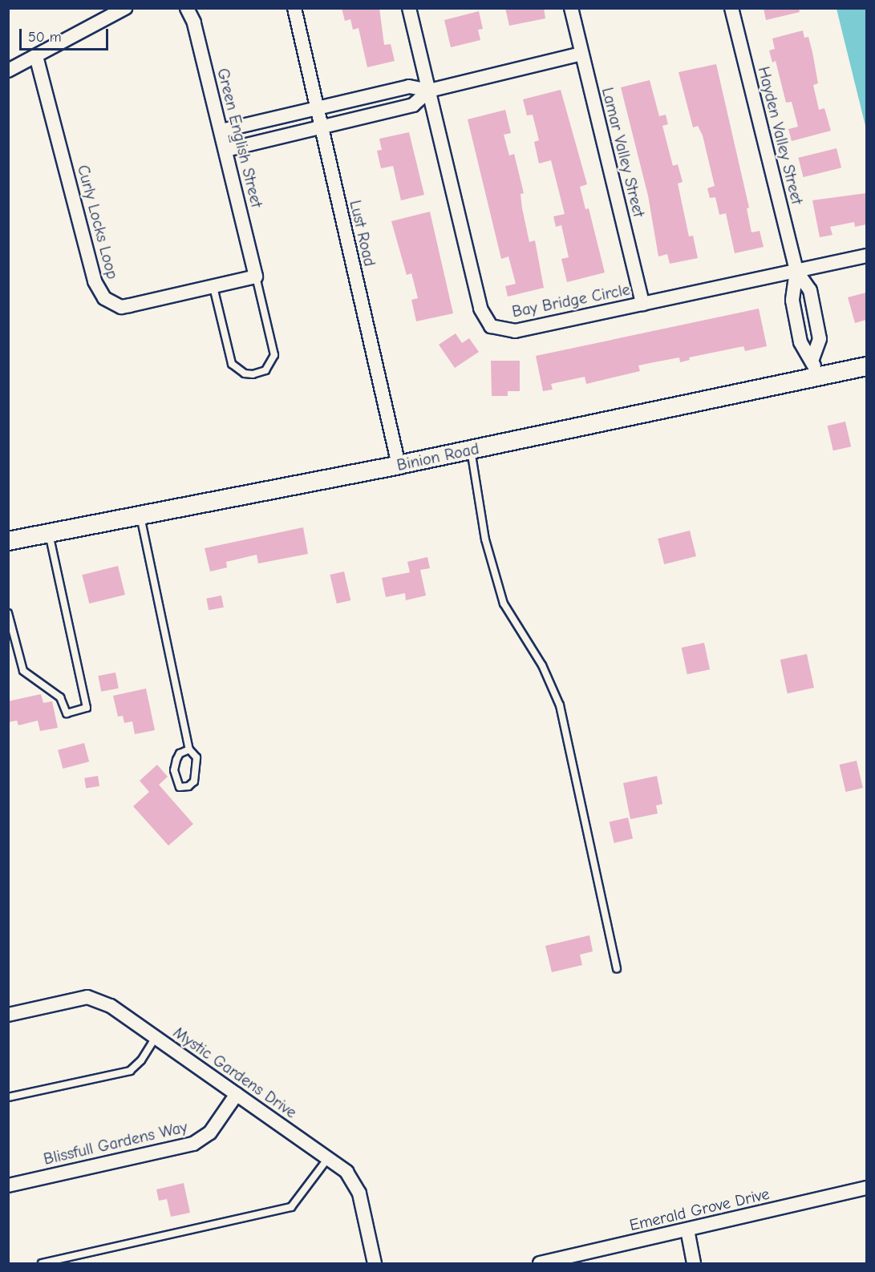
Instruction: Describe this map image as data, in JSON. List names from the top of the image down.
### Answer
{
  "streets": {
    "main road": ["Binion Road"],
    "street": [
      "Hayden Valley Street",
      "Green English Street",
      "Lamar Valley Street",
      "Curly Locks Loop",
      "Lust Road",
      "Bay Bridge Circle",
      "Mystic Gardens Drive",
      "Blissfull Gardens Way",
      "Emerald Grove Drive"
    ]
  },
  "crossings": [
    ["Hayden Valley Street", "Bay Bridge Circle"],
    ["Hayden Valley Street", "Binion Road"],
    ["Green English Street", "Curly Locks Loop"],
    ["Lamar Valley Street", "Bay Bridge Circle"],
    ["Lust Road", "Binion Road"],
    ["Mystic Gardens Drive", "Blissfull Gardens Way"]
  ],
  "scale_bar": "50 m"
}
